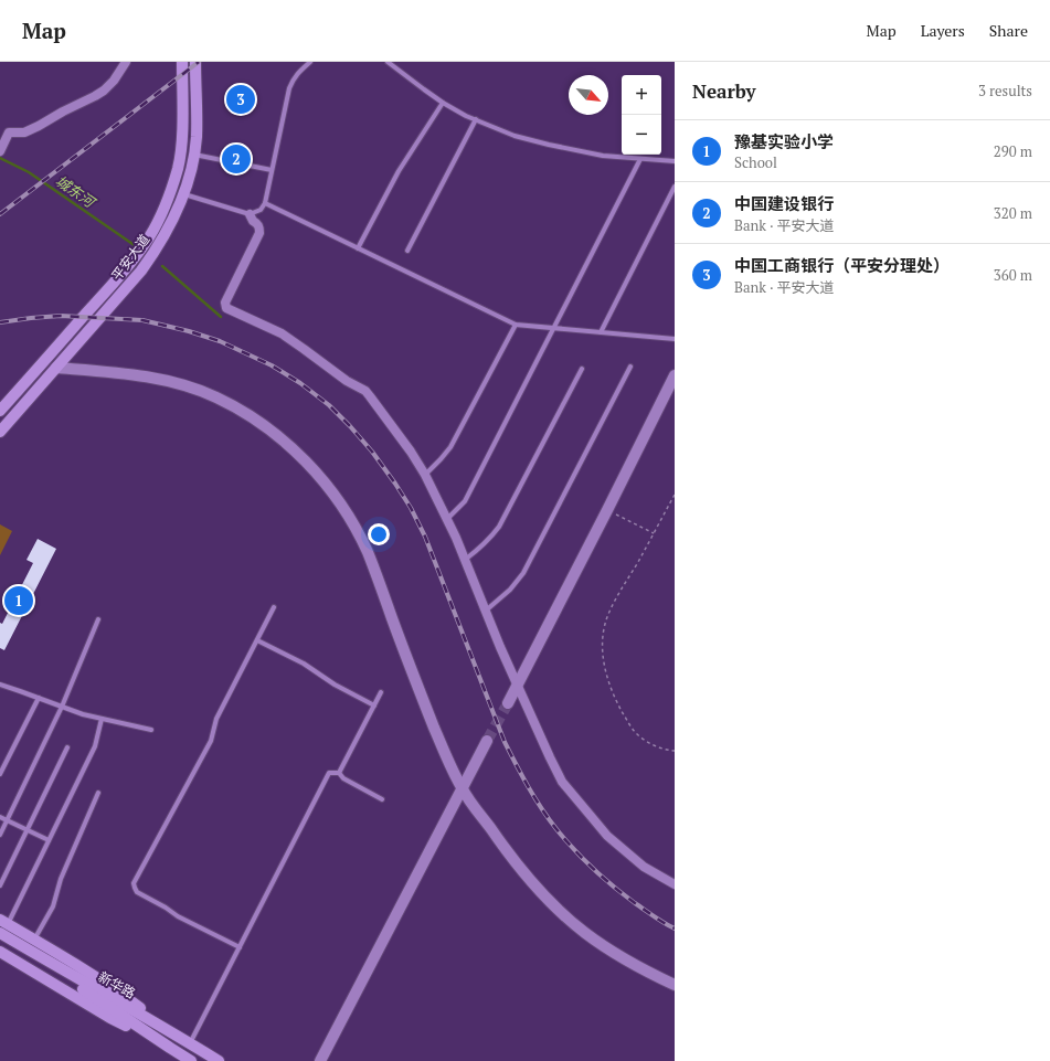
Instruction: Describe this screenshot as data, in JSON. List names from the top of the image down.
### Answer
{
  "streets": {
    "main road": ["平安大道", "新华路"]
  },
  "water": ["城东河"],
  "north": "bottom right",
  "page": {
    "header": "Map",
    "nav": ["Map", "Layers", "Share"],
    "heading": ["Nearby", "3 results"],
    "map_buttons": ["+", "−"],
    "pins": ["3", "2", "1"],
    "list": [
      {
        "mark": "1",
        "name": "豫基实验小学",
        "note": "School",
        "value": "290 m"
      },
      {
        "mark": "2",
        "name": "中国建设银行",
        "note": "Bank · 平安大道",
        "value": "320 m"
      },
      {
        "mark": "3",
        "name": "中国工商银行（平安分理处）",
        "note": "Bank · 平安大道",
        "value": "360 m"
      }
    ]
  }
}
